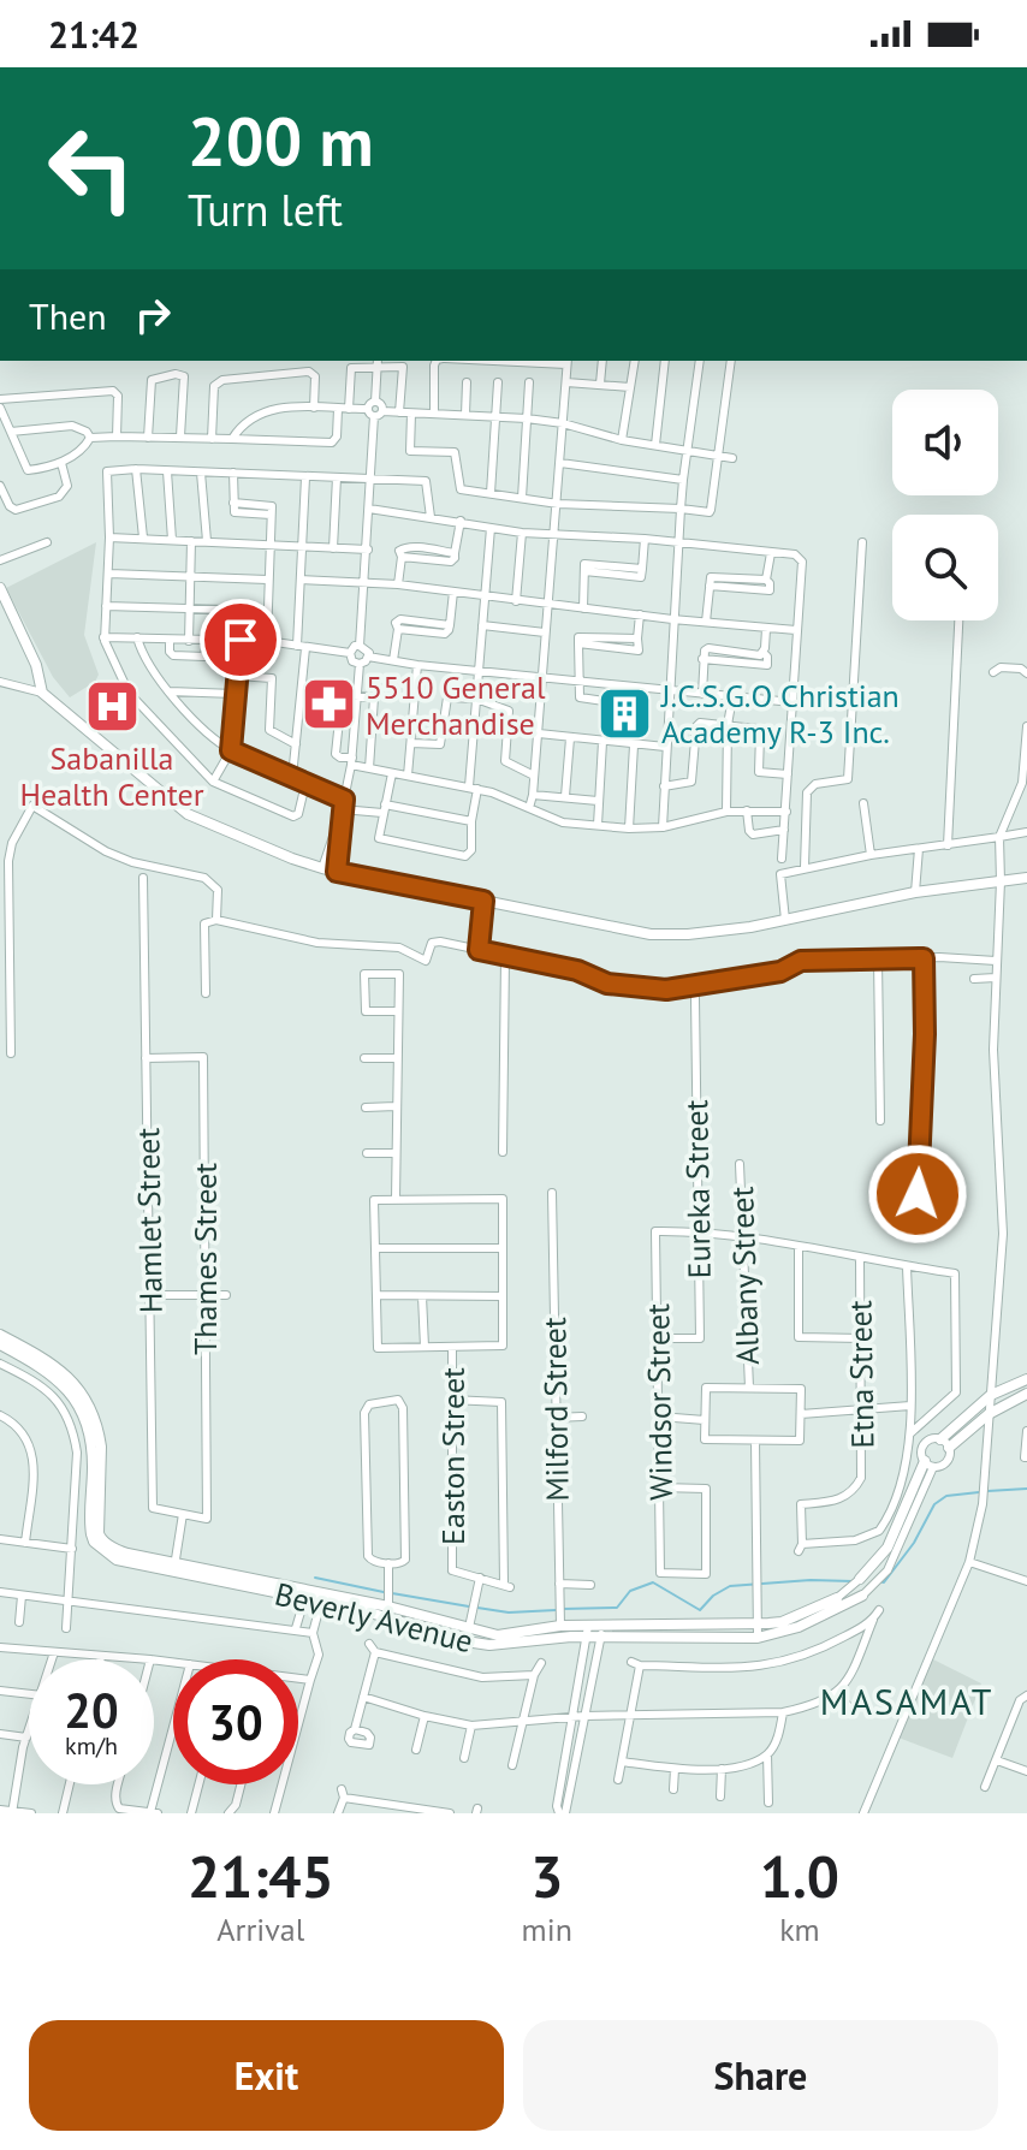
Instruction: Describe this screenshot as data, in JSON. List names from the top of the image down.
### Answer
{
  "streets": {
    "street": [
      "Eureka Street",
      "Hamlet Street",
      "Thames Street",
      "Albany Street",
      "Etna Street",
      "Windsor Street",
      "Milford Street",
      "Easton Street",
      "Beverly Avenue"
    ]
  },
  "crossings": [
    ["Eureka Street", "Windsor Street"],
    ["Hamlet Street", "Thames Street"],
    ["Milford Street", "Beverly Avenue"]
  ],
  "districts": ["MASAMAT"],
  "places": {
    "pharmacy": ["5510 General Merchandise"],
    "hospital": ["Sabanilla Health Center"],
    "building": ["J.C.S.G.O Christian Academy R-3 Inc."]
  },
  "page": {
    "status": "21:42",
    "turn": ["200 m", "Turn left"],
    "then": "Then",
    "speed": "20 km/h",
    "limit": "30",
    "eta": [
      "21:45",
      "Arrival",
      "3",
      "min",
      "1.0",
      "km"
    ],
    "buttons": ["Exit", "Share"]
  }
}
